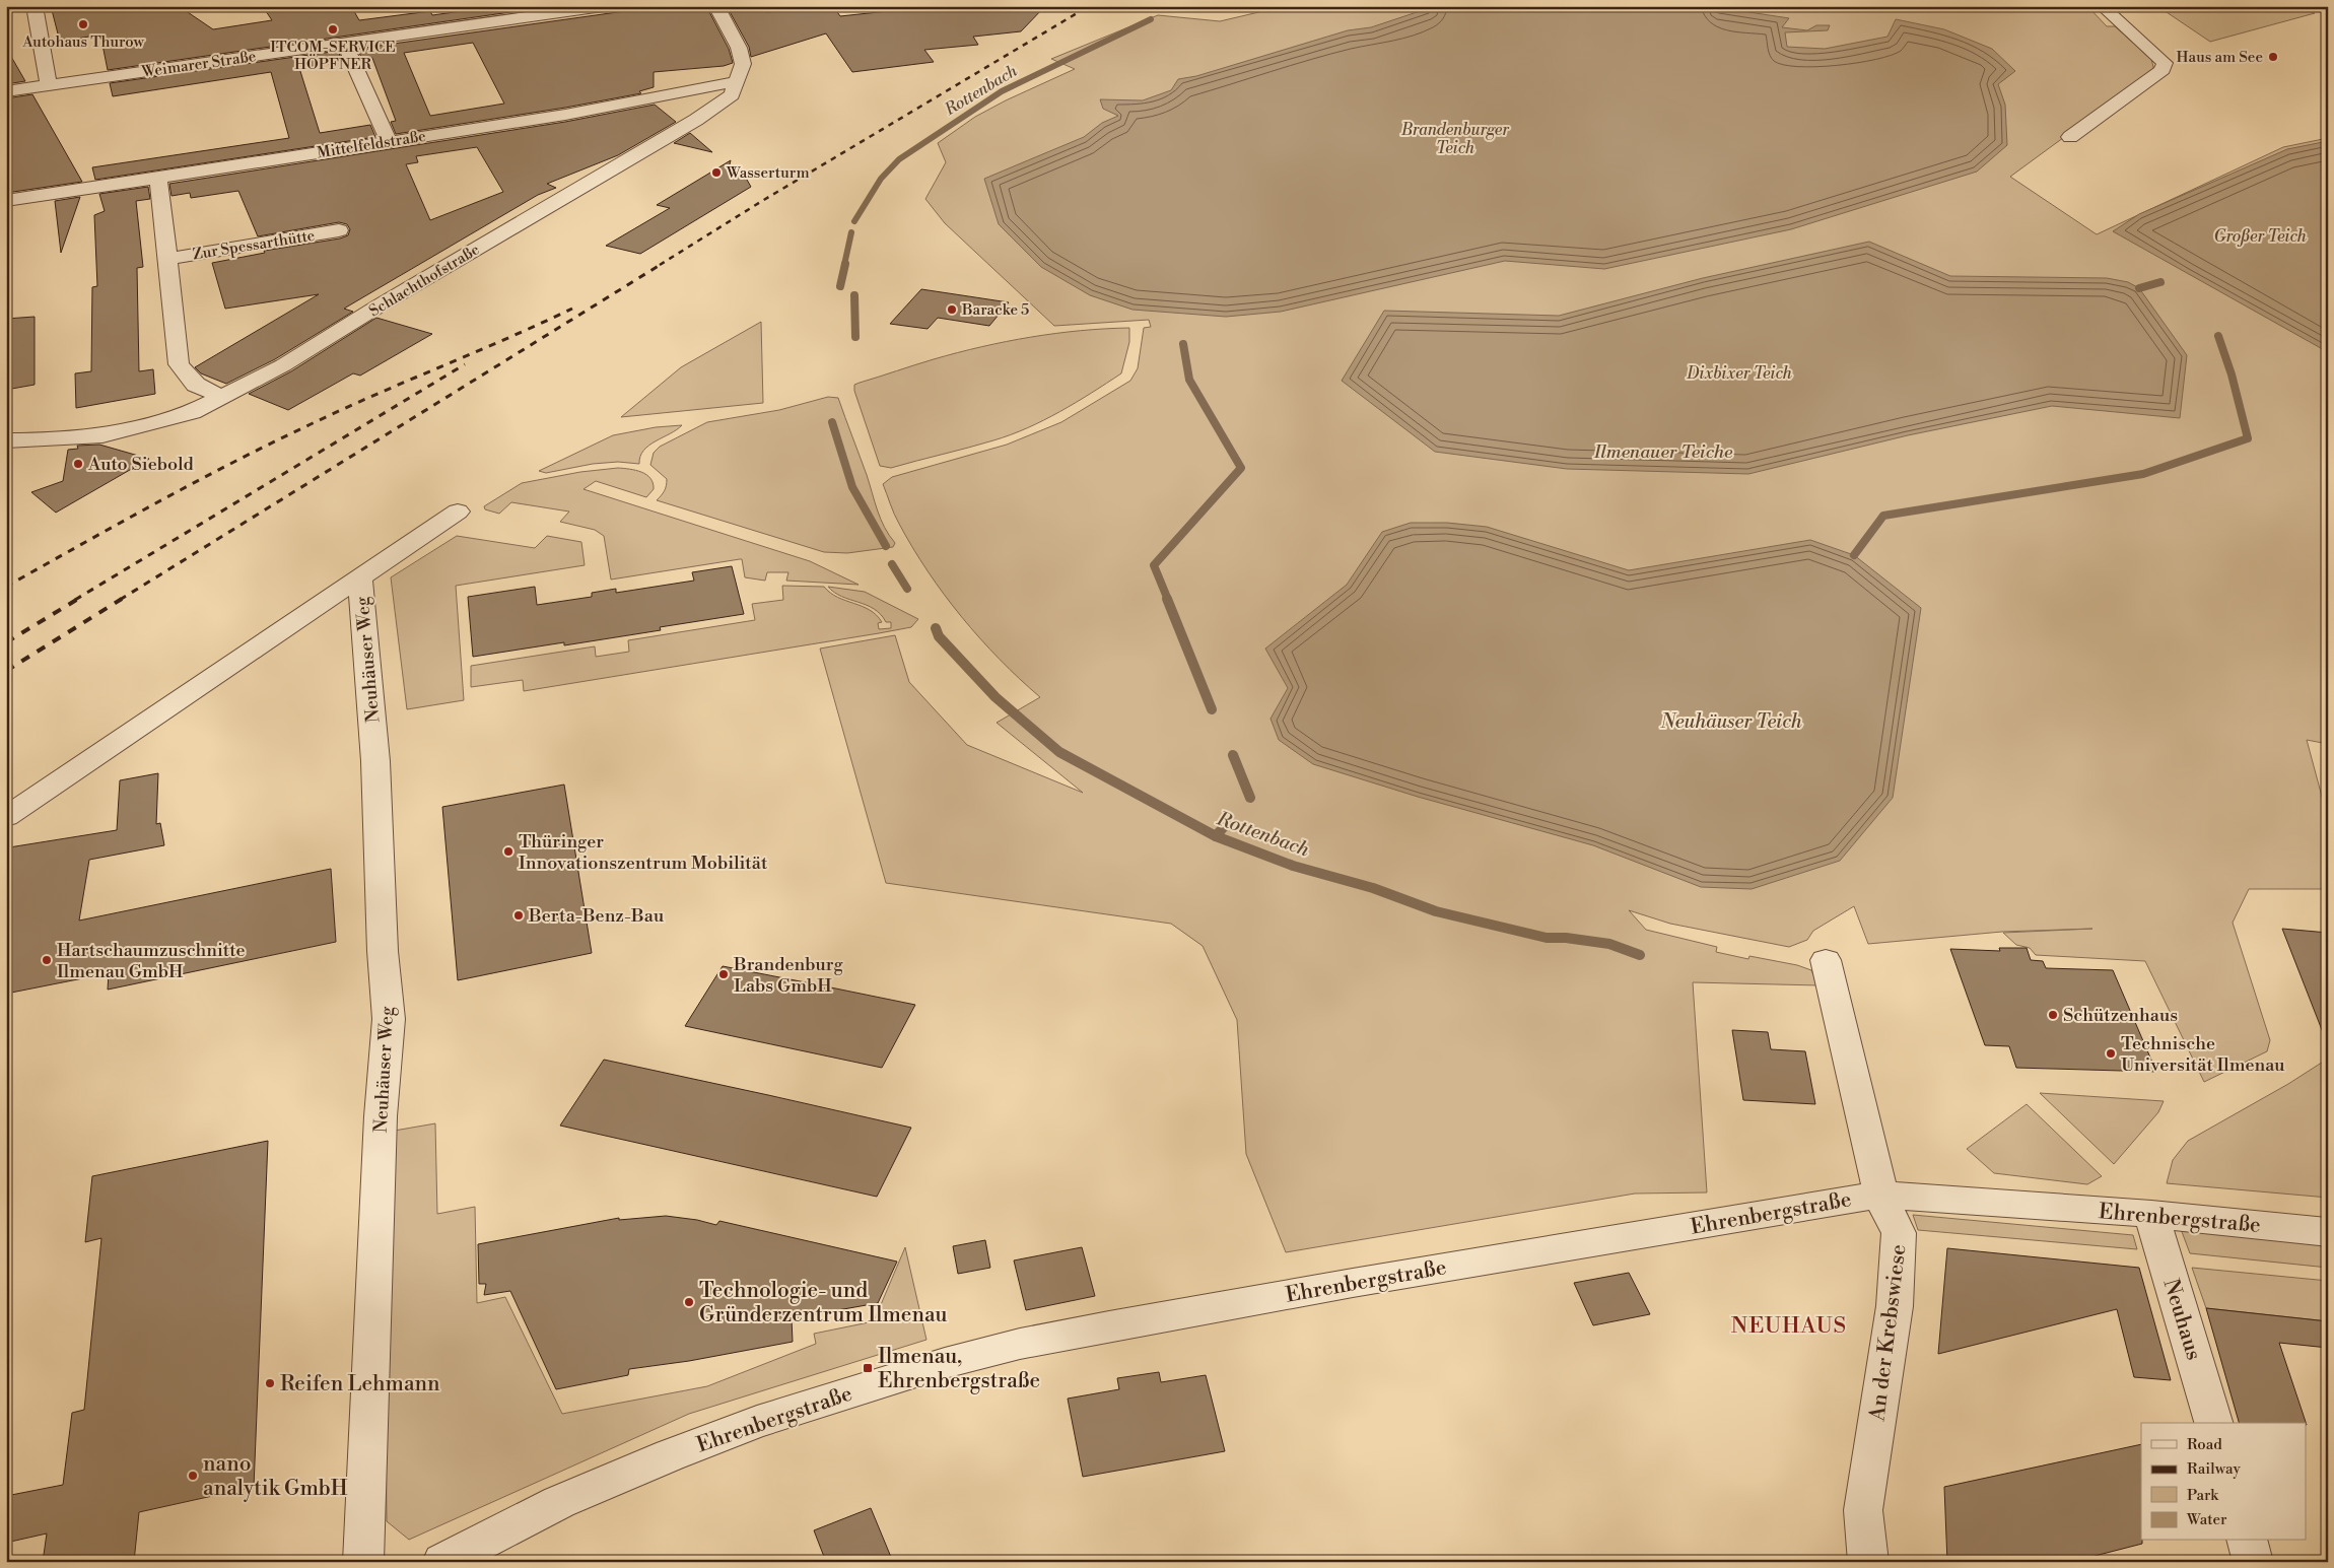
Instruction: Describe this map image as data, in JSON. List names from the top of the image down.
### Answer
{
  "streets": {
    "street": [
      "Weimarer Straße",
      "Mittelfeldstraße",
      "Zur Spessarthütte",
      "Schlachthofstraße",
      "Neuhäuser Weg",
      "Ehrenbergstraße",
      "Neuhaus",
      "An der Krebswiese"
    ]
  },
  "crossings": [
    ["Mittelfeldstraße", "Zur Spessarthütte"],
    ["Mittelfeldstraße", "Schlachthofstraße"],
    ["Zur Spessarthütte", "Schlachthofstraße"],
    ["Ehrenbergstraße", "Neuhaus"],
    ["Ehrenbergstraße", "An der Krebswiese"]
  ],
  "districts": ["NEUHAUS"],
  "water": [
    "Rottenbach",
    "Brandenburger Teich",
    "Großer Teich",
    "Dixbixer Teich",
    "Neuhäuser Teich"
  ],
  "parks": ["Ilmenauer Teiche"],
  "places": {
    "other": [
      "Autohaus Thurow",
      "ITCOM-SERVICE HÖPFNER",
      "Haus am See",
      "Wasserturm",
      "Baracke 5",
      "Auto Siebold",
      "Thüringer Innovationszentrum Mobilität",
      "Berta-Benz-Bau",
      "Hartschaumzuschnitte Ilmenau GmbH",
      "Brandenburg Labs GmbH",
      "Schützenhaus",
      "Technische Universität Ilmenau",
      "Technologie- und Gründerzentrum Ilmenau",
      "Reifen Lehmann",
      "nano analytik GmbH"
    ],
    "transit": ["Ilmenau, Ehrenbergstraße"]
  },
  "legend": [
    "Road",
    "Railway",
    "Park",
    "Water"
  ]
}
